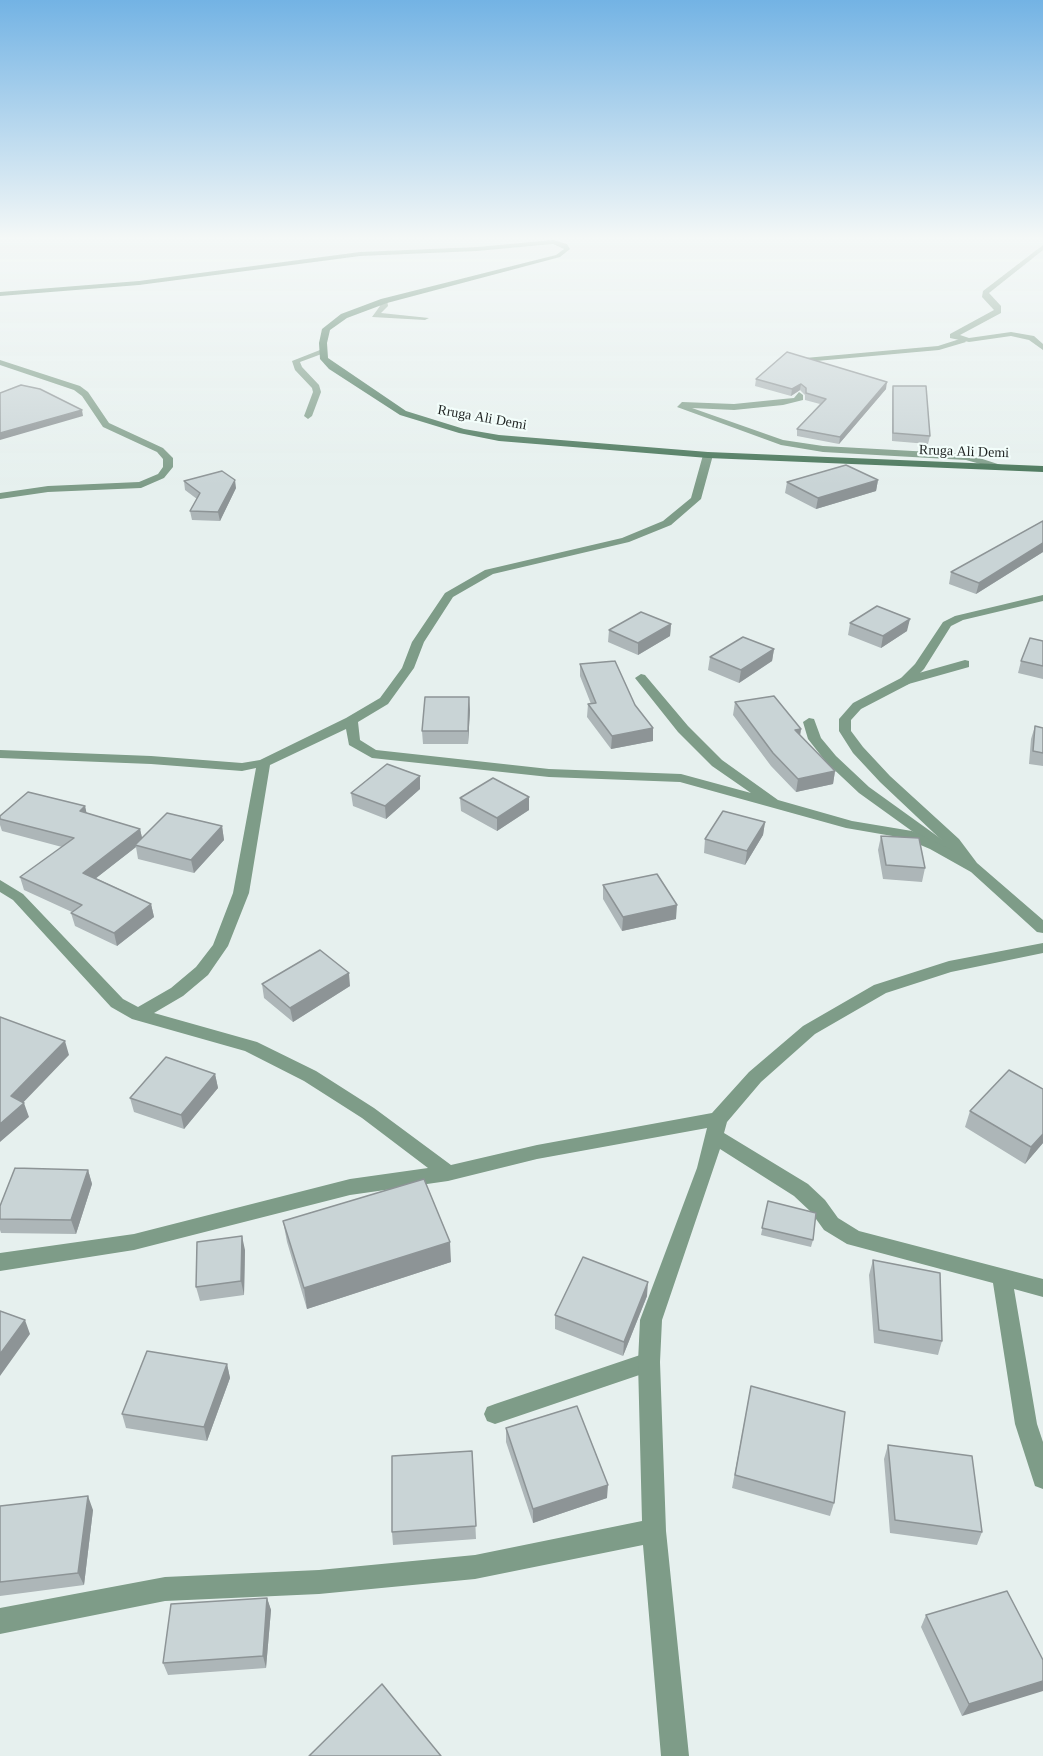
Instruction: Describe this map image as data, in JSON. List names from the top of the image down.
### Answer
{
  "streets": {
    "main road": ["Rruga Ali Demi"]
  }
}
